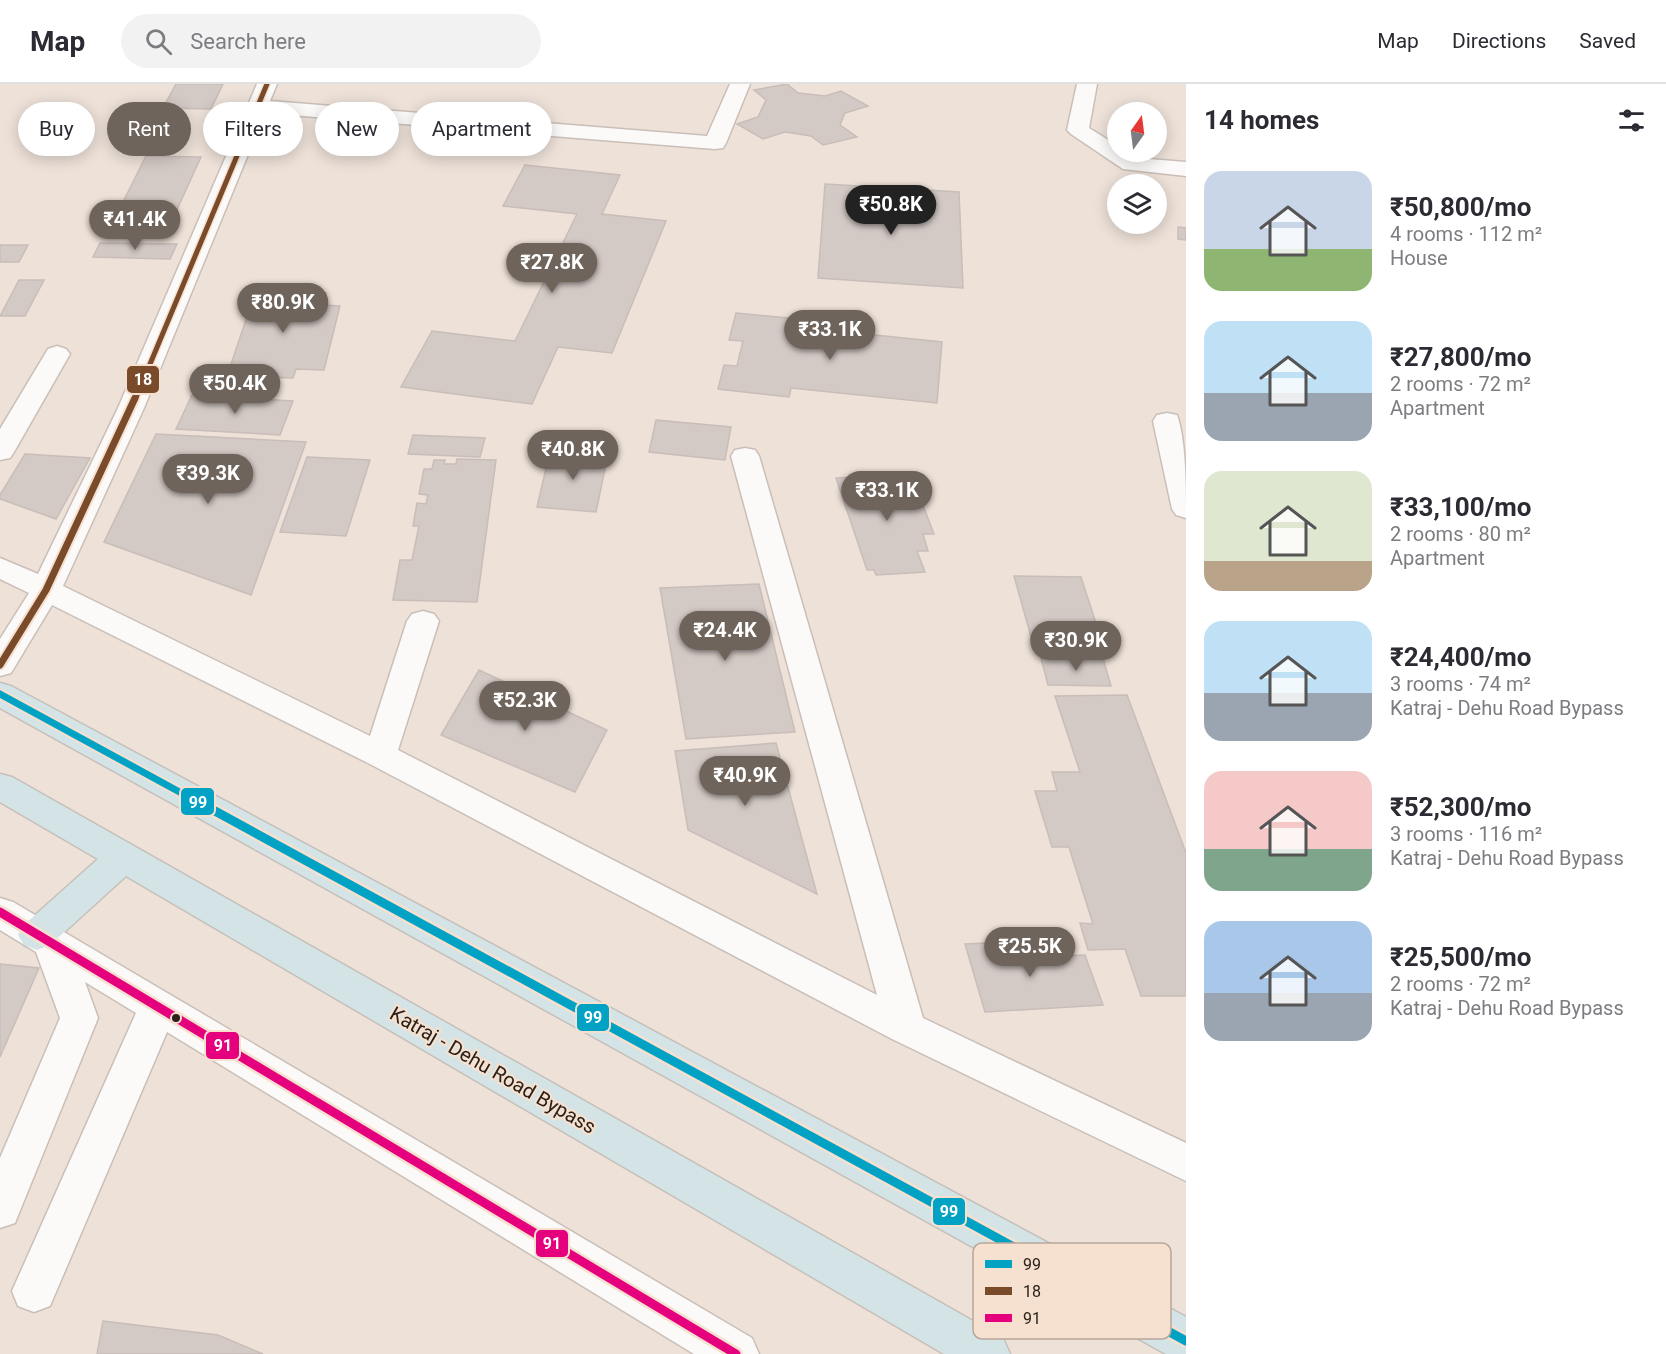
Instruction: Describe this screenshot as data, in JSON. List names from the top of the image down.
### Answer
{
  "streets": {
    "highway": ["Katraj - Dehu Road Bypass"]
  },
  "lines": ["transit line 18", "transit line 99", "transit line 91"],
  "legend": ["99", "18", "91"],
  "north": "top",
  "page": {
    "header": "Map",
    "search": "Search here",
    "nav": ["Map", "Directions", "Saved"],
    "heading": "14 homes",
    "chip": [
      "Buy",
      "Rent",
      "Filters",
      "New",
      "Apartment"
    ],
    "list": [
      {
        "name": "₹50,800/mo",
        "note": "4 rooms · 112 m² · House"
      },
      {
        "name": "₹27,800/mo",
        "note": "2 rooms · 72 m² · Apartment"
      },
      {
        "name": "₹33,100/mo",
        "note": "2 rooms · 80 m² · Apartment"
      },
      {
        "name": "₹24,400/mo",
        "note": "3 rooms · 74 m² · Katraj - Dehu Road Bypass"
      },
      {
        "name": "₹52,300/mo",
        "note": "3 rooms · 116 m² · Katraj - Dehu Road Bypass"
      },
      {
        "name": "₹25,500/mo",
        "note": "2 rooms · 72 m² · Katraj - Dehu Road Bypass"
      }
    ],
    "price": [
      "₹50.8K",
      "₹41.4K",
      "₹27.8K",
      "₹80.9K",
      "₹33.1K",
      "₹50.4K",
      "₹40.8K",
      "₹39.3K",
      "₹33.1K",
      "₹24.4K",
      "₹30.9K",
      "₹52.3K",
      "₹40.9K",
      "₹25.5K"
    ]
  }
}
